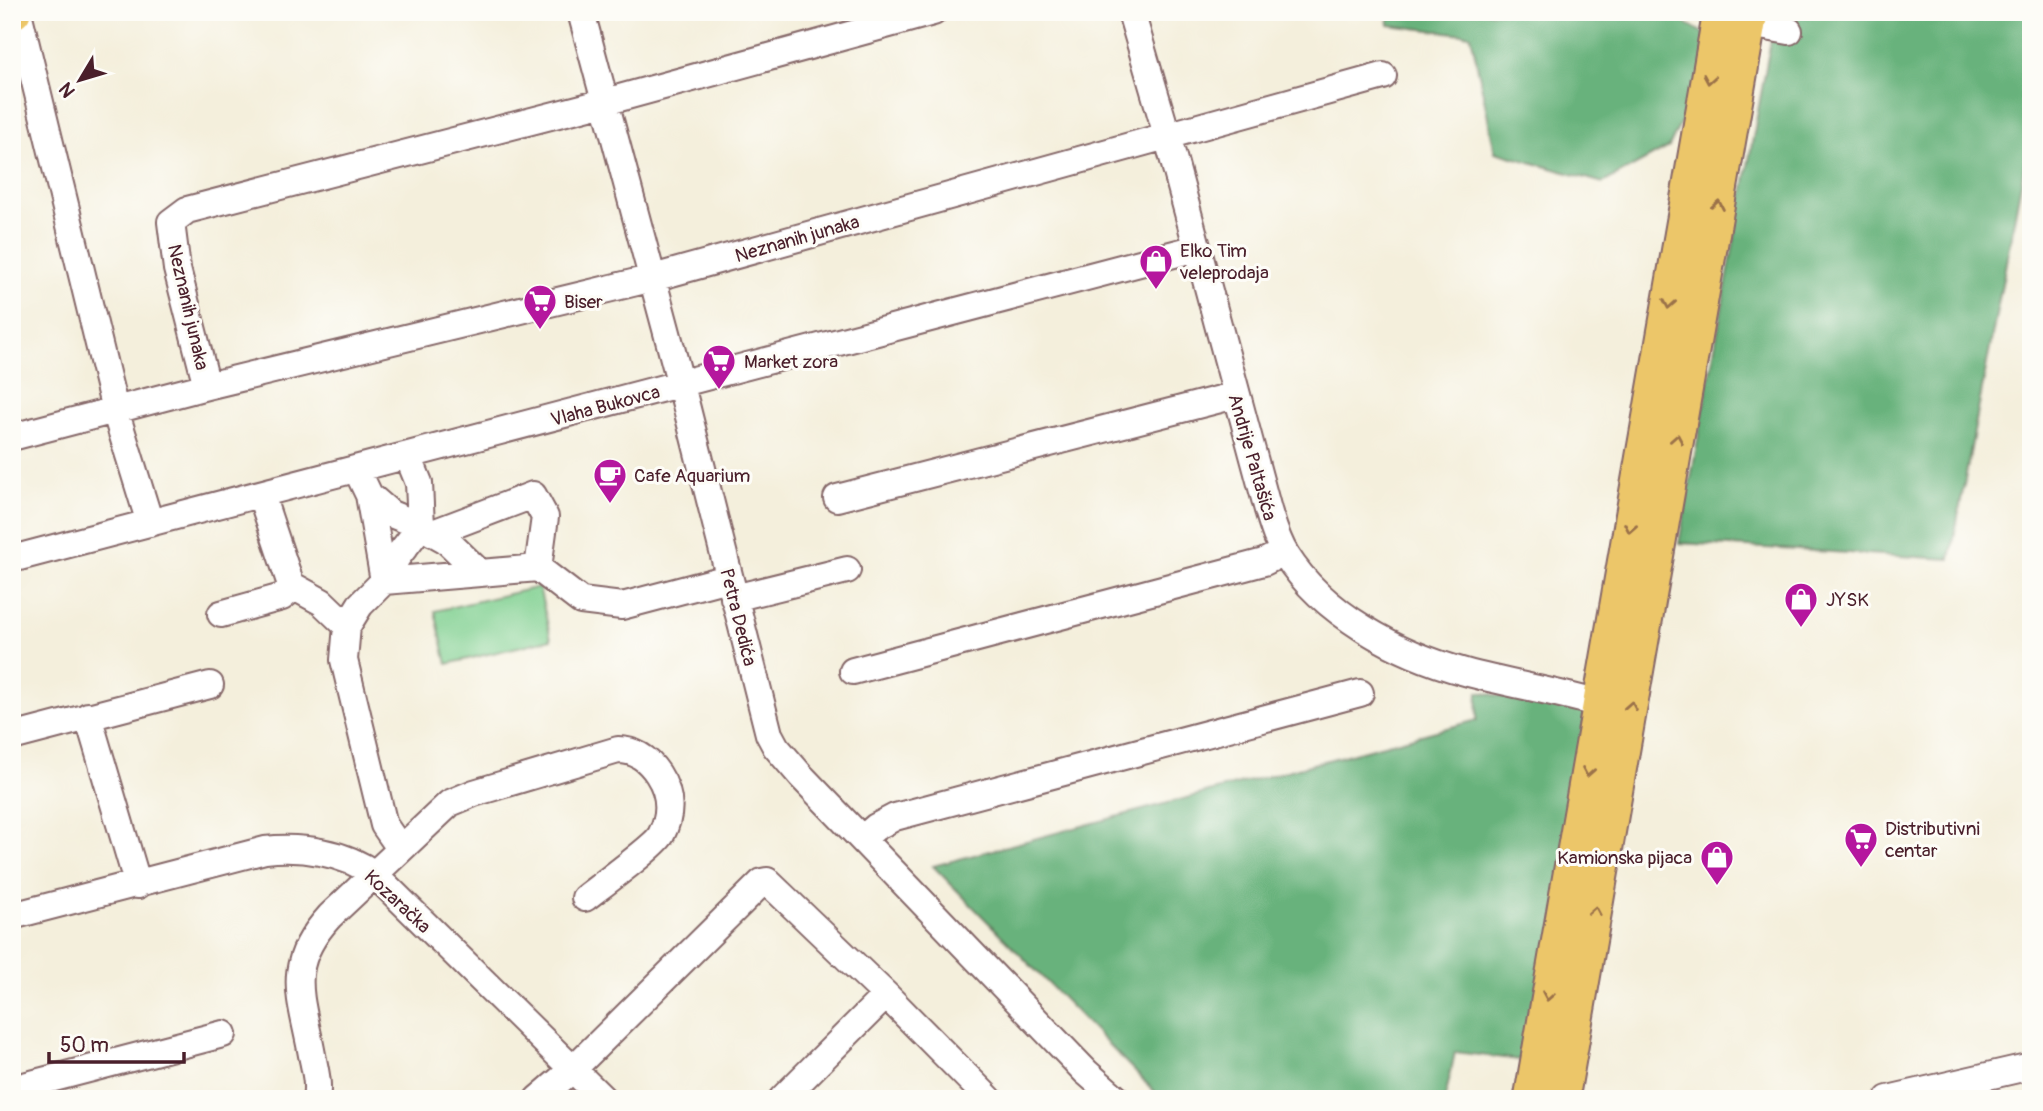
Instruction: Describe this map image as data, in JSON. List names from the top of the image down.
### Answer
{
  "streets": {
    "street": [
      "Neznanih junaka",
      "Vlaha Bukovca",
      "Andrije Paltašića",
      "Petra Dedića",
      "Kozaračka"
    ]
  },
  "crossings": [
    ["Neznanih junaka", "Andrije Paltašića"],
    ["Neznanih junaka", "Petra Dedića"],
    ["Vlaha Bukovca", "Andrije Paltašića"],
    ["Vlaha Bukovca", "Petra Dedića"]
  ],
  "places": {
    "shop": ["Elko Tim veleprodaja", "JYSK", "Kamionska pijaca"],
    "supermarket": ["Biser", "Market zora", "Distributivni centar"],
    "cafe": ["Cafe Aquarium"]
  },
  "scale_bar": "50 m",
  "north": "bottom left"
}
